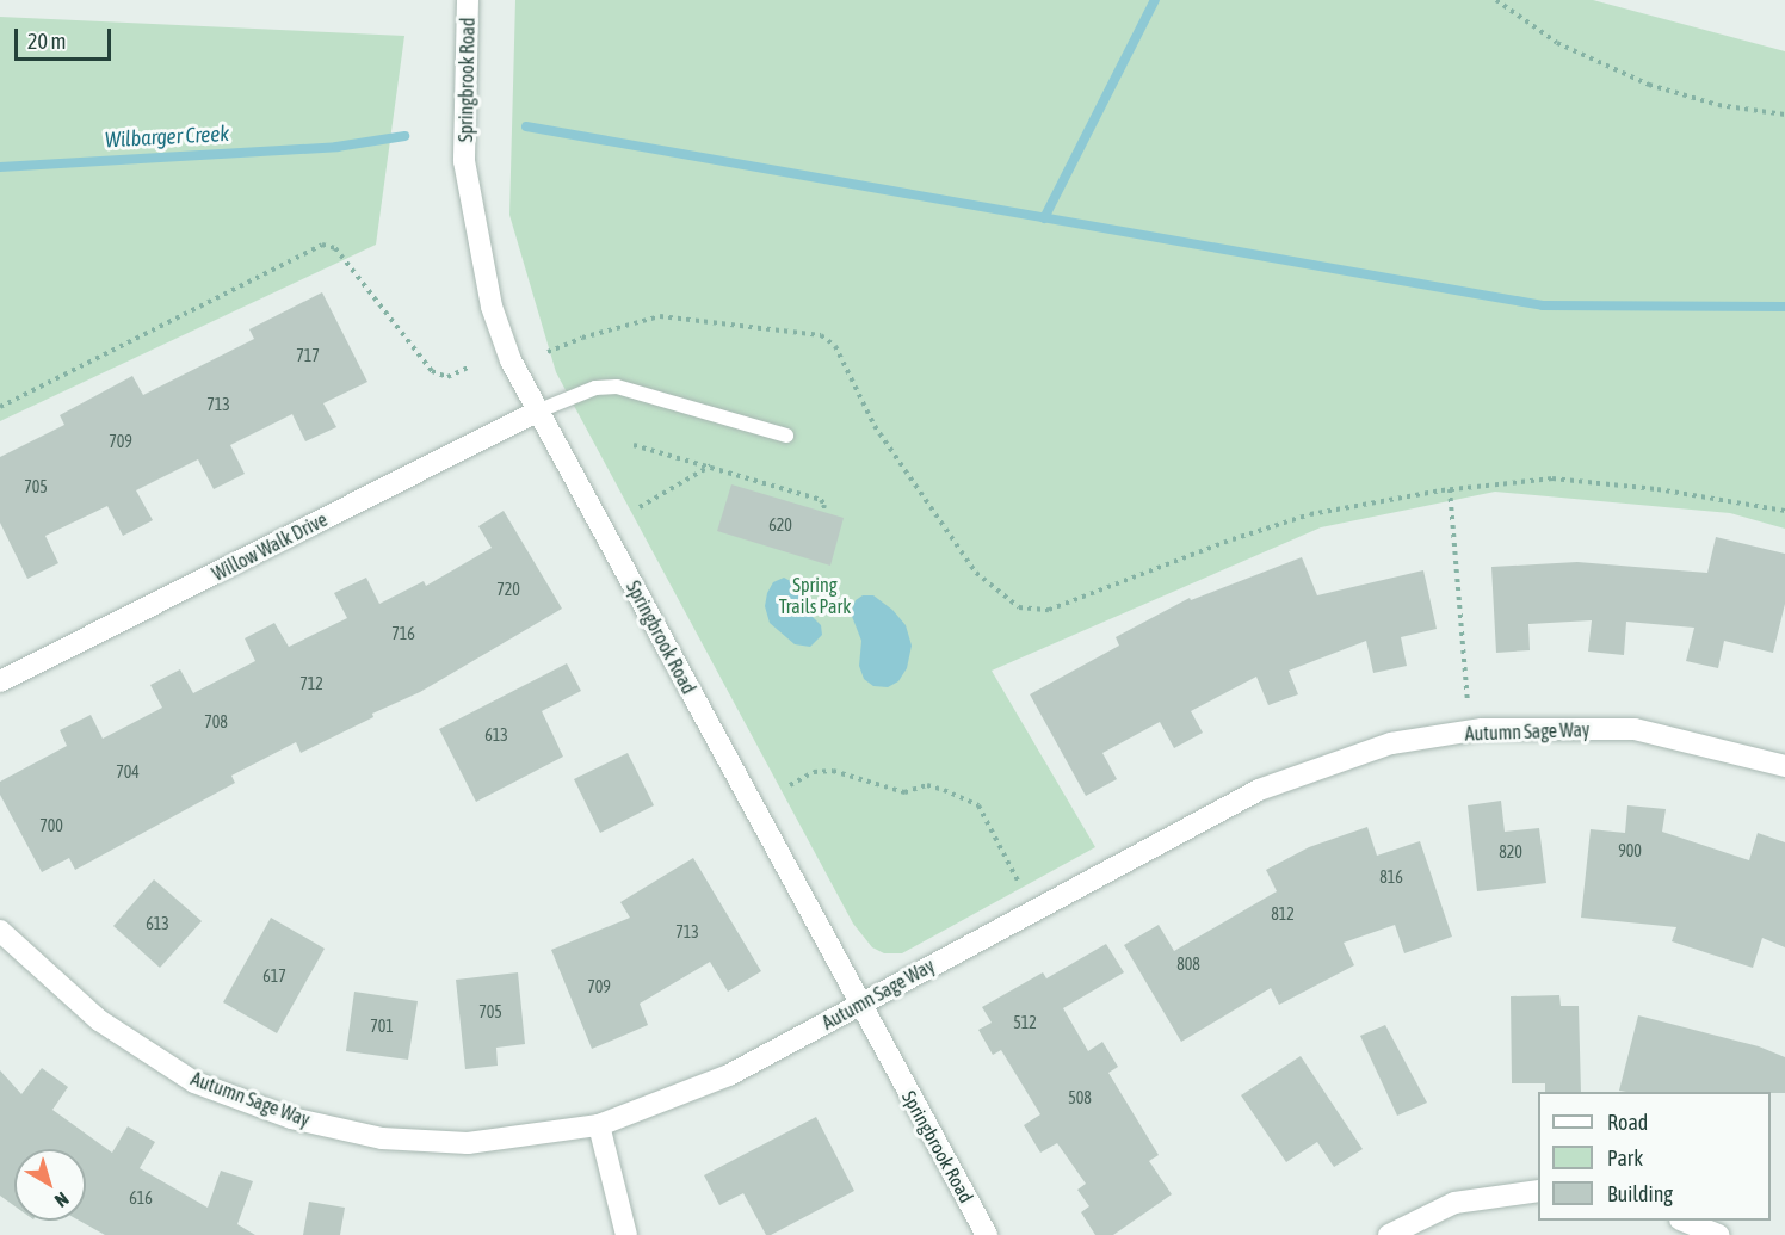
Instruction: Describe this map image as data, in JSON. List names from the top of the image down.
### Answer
{
  "streets": {
    "street": ["Springbrook Road", "Willow Walk Drive", "Autumn Sage Way"]
  },
  "crossings": [
    ["Springbrook Road", "Willow Walk Drive"],
    ["Springbrook Road", "Autumn Sage Way"]
  ],
  "water": ["Wilbarger Creek"],
  "parks": ["Spring Trails Park"],
  "house_numbers": [
    "717",
    "713",
    "709",
    "705",
    "620",
    "720",
    "716",
    "712",
    "708",
    "613",
    "704",
    "700",
    "900",
    "820",
    "816",
    "812",
    "613",
    "713",
    "808",
    "617",
    "709",
    "705",
    "512",
    "701",
    "508",
    "616"
  ],
  "legend": ["Road", "Park", "Building"],
  "scale_bar": "20 m",
  "north": "bottom right"
}
